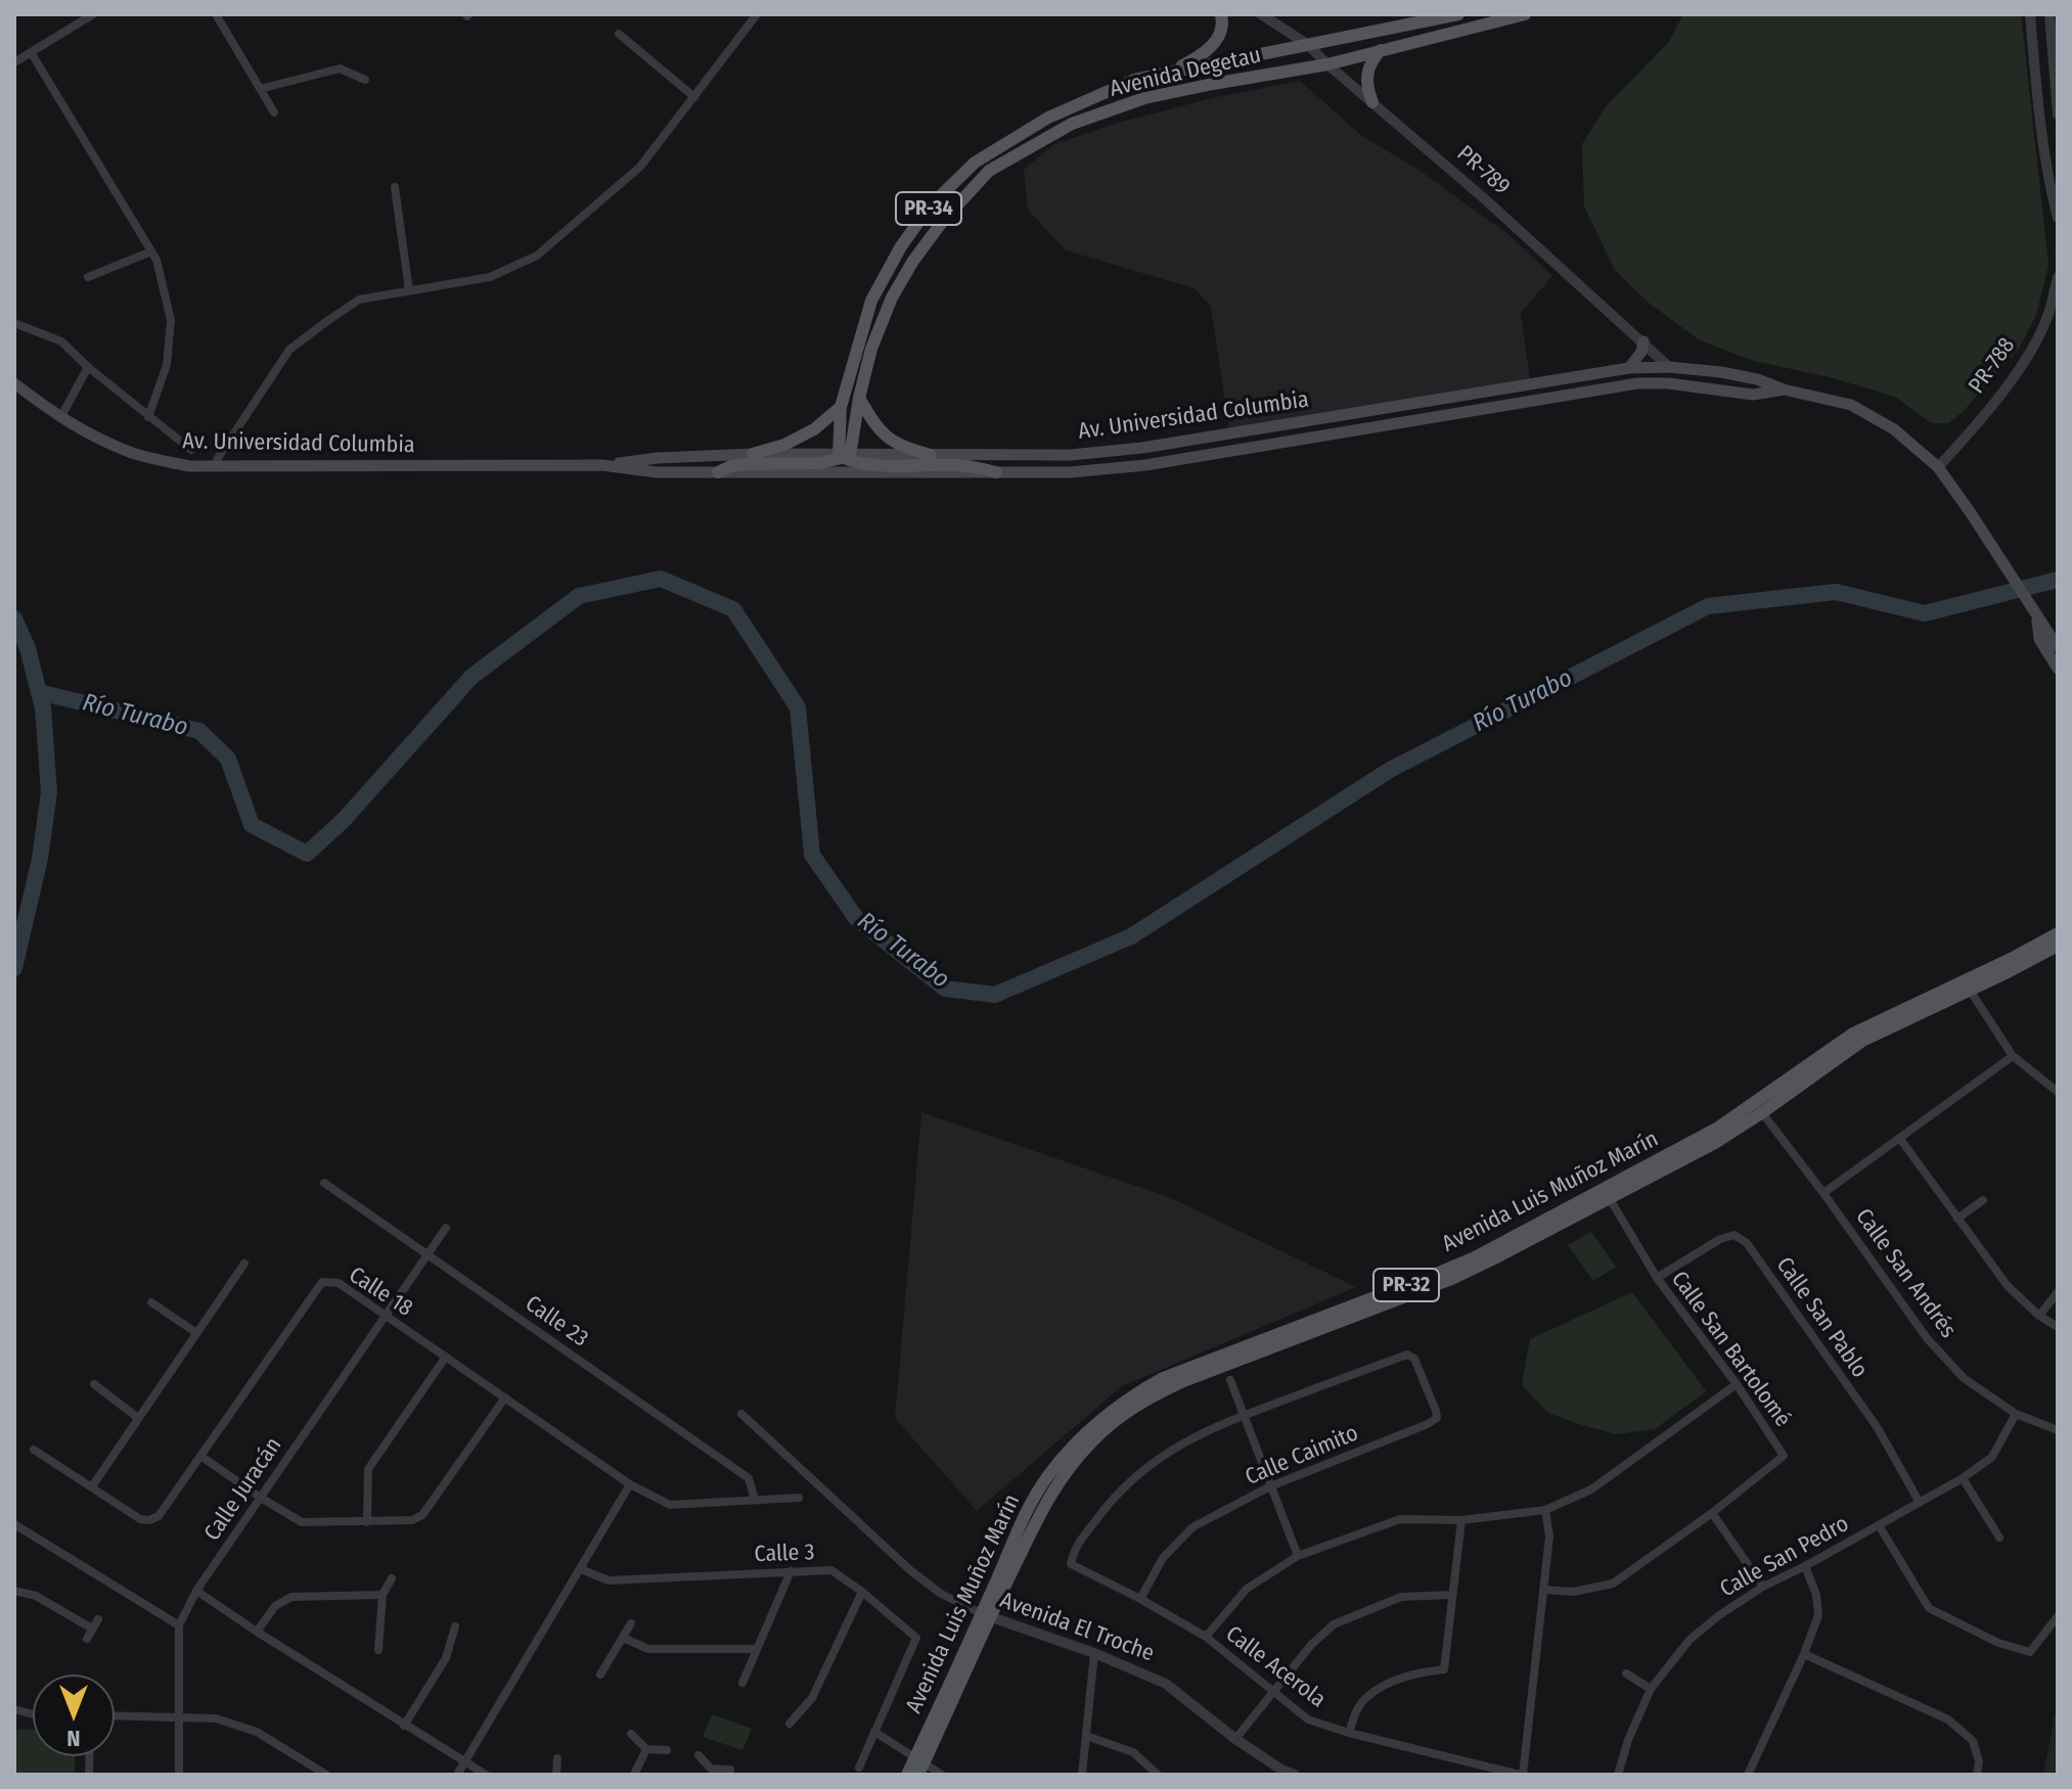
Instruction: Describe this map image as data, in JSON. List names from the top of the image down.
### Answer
{
  "streets": {
    "main road": [
      "Avenida Degetau",
      "PR-34",
      "Av. Universidad Columbia",
      "Avenida Luis Muñoz Marín",
      "PR-32"
    ],
    "street": [
      "PR-789",
      "PR-788",
      "Calle San Andrés",
      "Calle 18",
      "Calle San Pablo",
      "Calle 23",
      "Calle San Bartolomé",
      "Calle Caimito",
      "Calle Juracán",
      "Calle 3",
      "Calle San Pedro",
      "Avenida El Troche",
      "Calle Acerola"
    ]
  },
  "crossings": [
    ["Avenida Degetau", "PR-789"],
    ["Avenida Degetau", "Av. Universidad Columbia"],
    ["PR-789", "Av. Universidad Columbia"],
    ["PR-788", "Av. Universidad Columbia"],
    ["Avenida Luis Muñoz Marín", "Calle San Andrés"],
    ["Avenida Luis Muñoz Marín", "Calle San Bartolomé"],
    ["Avenida Luis Muñoz Marín", "Avenida El Troche"],
    ["Calle San Andrés", "Calle San Pedro"],
    ["Calle 18", "Calle 23"],
    ["Calle 18", "Calle Juracán"],
    ["Calle San Pablo", "Calle San Bartolomé"],
    ["Calle San Pablo", "Calle San Pedro"],
    ["Calle 23", "Calle Juracán"],
    ["Calle Caimito", "Calle Acerola"]
  ],
  "water": ["Río Turabo"],
  "north": "bottom"
}
